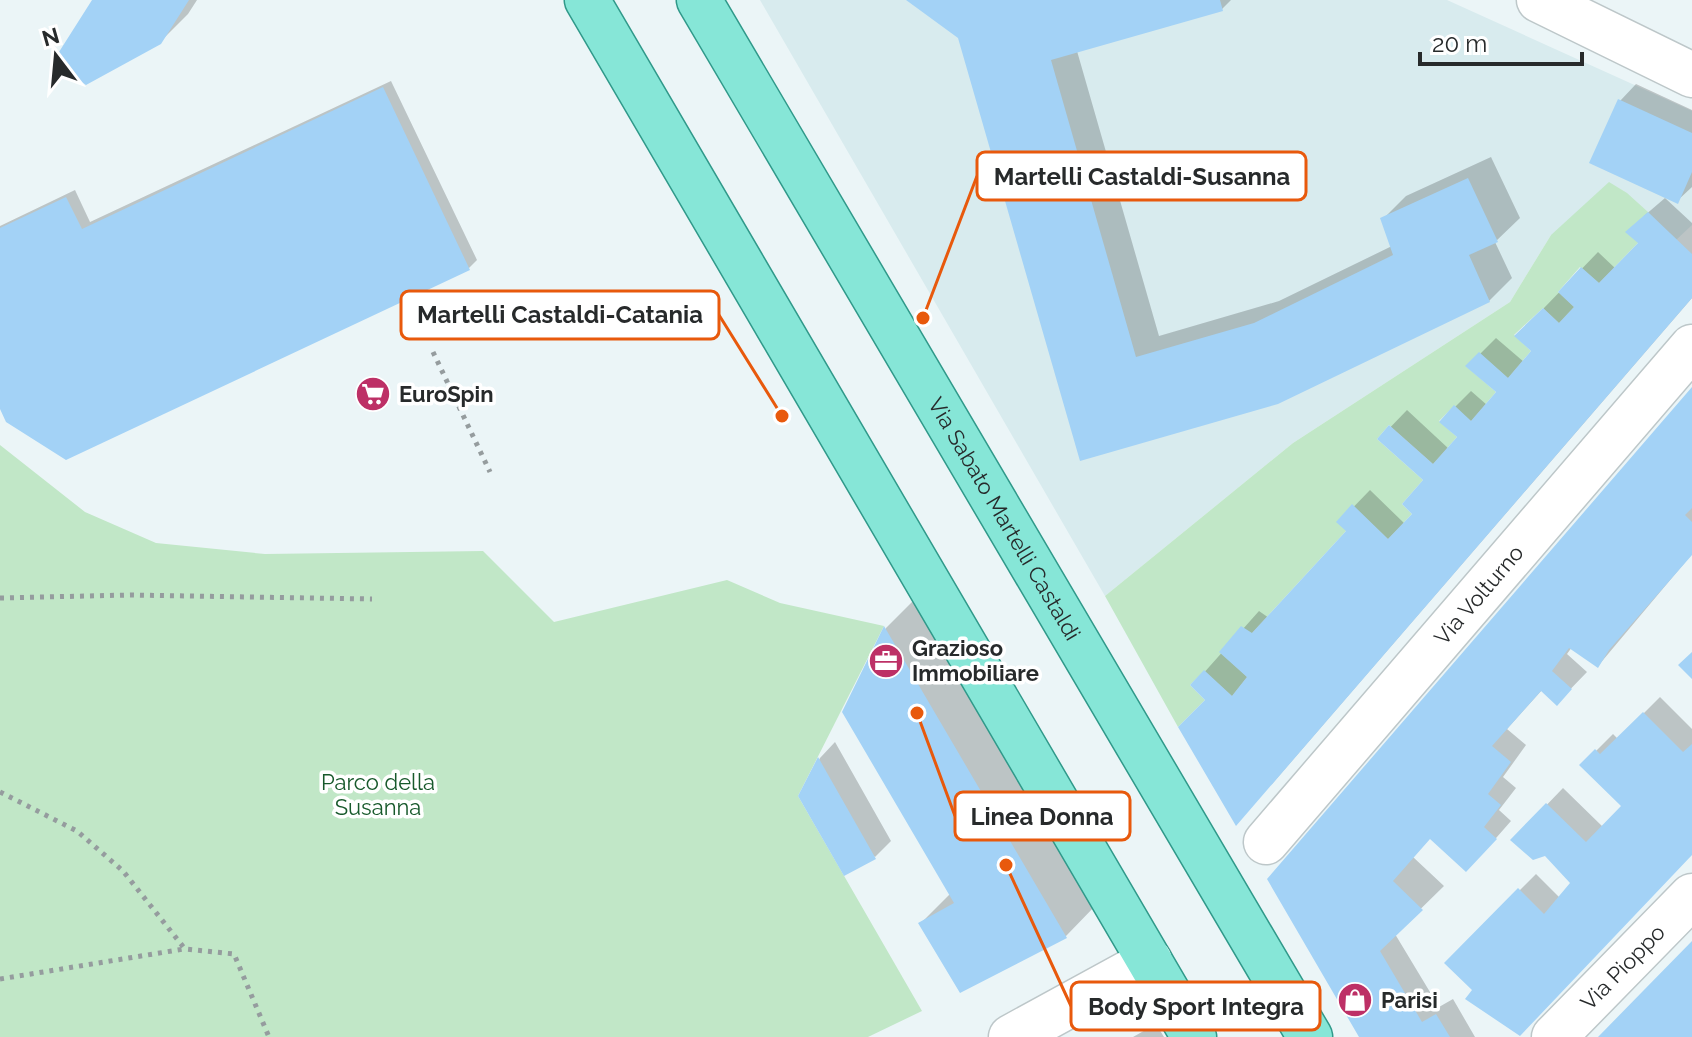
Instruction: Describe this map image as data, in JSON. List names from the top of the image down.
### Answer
{
  "streets": {
    "main road": ["Via Sabato Martelli Castaldi"],
    "street": ["Via Volturno", "Via Pioppo"]
  },
  "parks": ["Parco della Susanna"],
  "places": {
    "other": [
      "Martelli Castaldi-Susanna",
      "Martelli Castaldi-Catania",
      "Linea Donna",
      "Body Sport Integra"
    ],
    "supermarket": ["EuroSpin"],
    "office": ["Grazioso Immobiliare"],
    "shop": ["Parisi"]
  },
  "scale_bar": "20 m",
  "north": "top"
}
